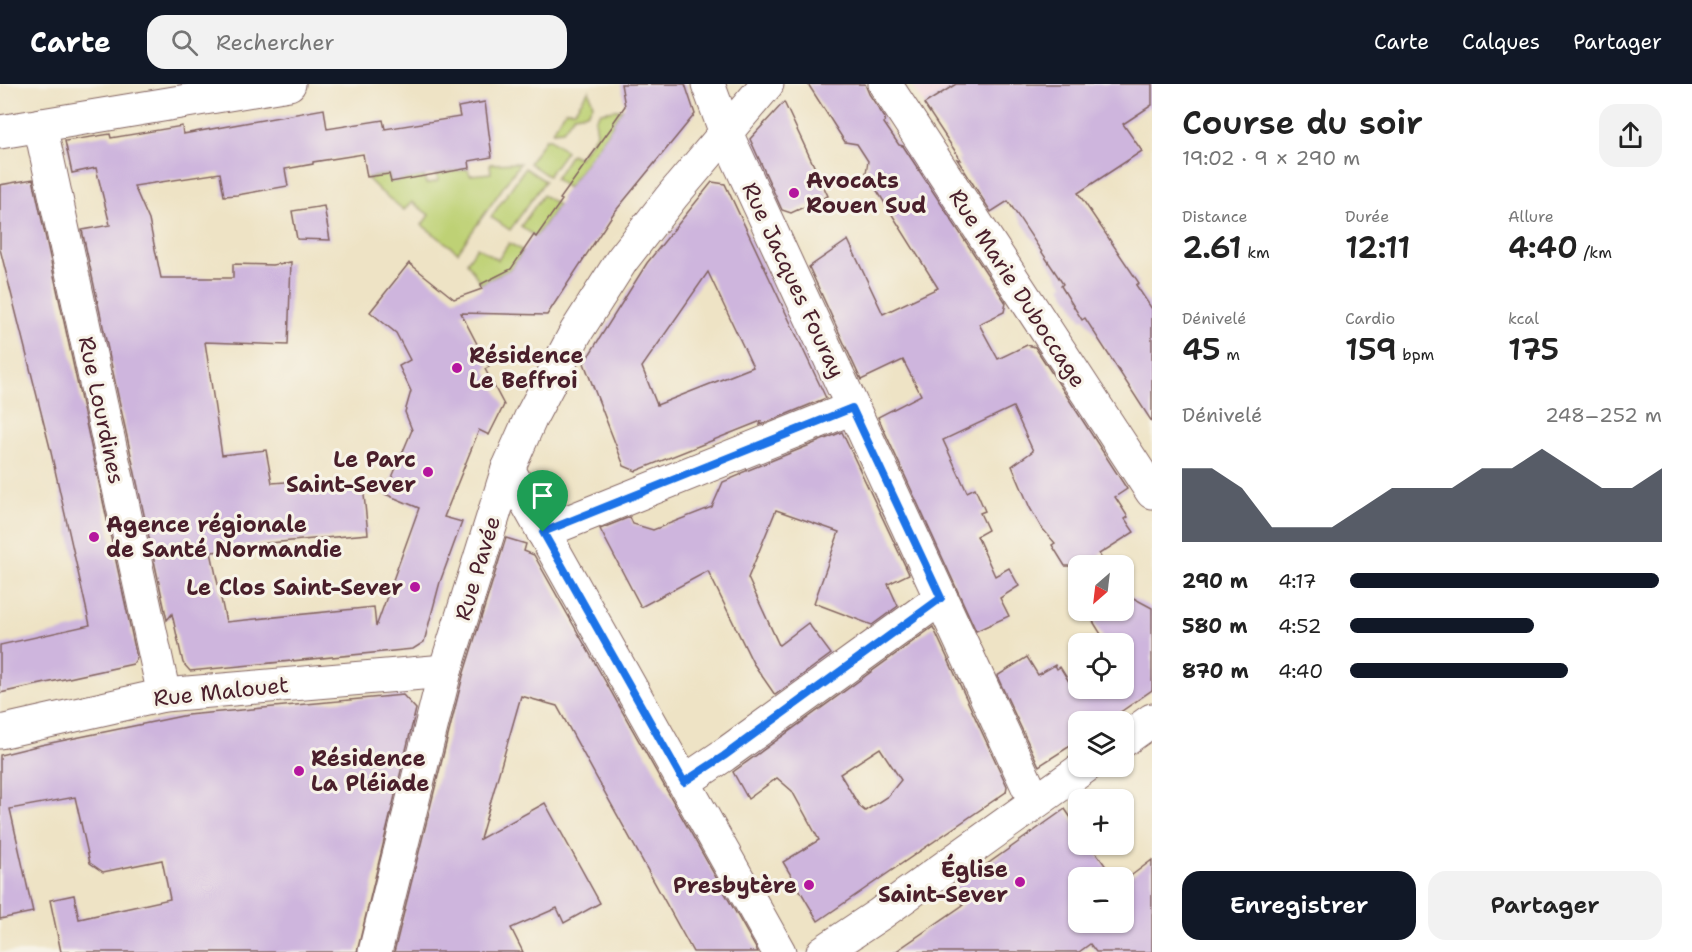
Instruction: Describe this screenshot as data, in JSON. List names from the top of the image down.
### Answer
{
  "streets": {
    "street": [
      "Rue Jacques Fouray",
      "Rue Marie Duboccage",
      "Rue Lourdines",
      "Rue Pavée",
      "Rue Malouet"
    ]
  },
  "crossings": [
    ["Rue Jacques Fouray", "Rue Pavée"],
    ["Rue Lourdines", "Rue Malouet"],
    ["Rue Pavée", "Rue Malouet"]
  ],
  "places": [
    "Avocats Rouen Sud",
    "Résidence Le Beffroi",
    "Le Parc Saint-Sever",
    "Agence régionale de Santé Normandie",
    "Le Clos Saint-Sever",
    "Résidence La Pléiade",
    "Église Saint-Sever",
    "Presbytère"
  ],
  "north": "bottom left",
  "page": {
    "header": "Carte",
    "search": "Rechercher",
    "nav": ["Carte", "Calques", "Partager"],
    "heading": ["Course du soir", "19:02 · 9 × 290 m"],
    "stats": [
      ["Distance", "2.61 km"],
      ["Durée", "12:11"],
      ["Allure", "4:40 /km"],
      ["Dénivelé", "45 m"],
      ["Cardio", "159 bpm"],
      ["kcal", "175"]
    ],
    "chart": ["Dénivelé", "248–252 m"],
    "map_buttons": ["+", "−"],
    "list": [
      {
        "name": "290 m",
        "note": "4:17"
      },
      {
        "name": "580 m",
        "note": "4:52"
      },
      {
        "name": "870 m",
        "note": "4:40"
      }
    ],
    "buttons": ["Enregistrer", "Partager"]
  }
}
